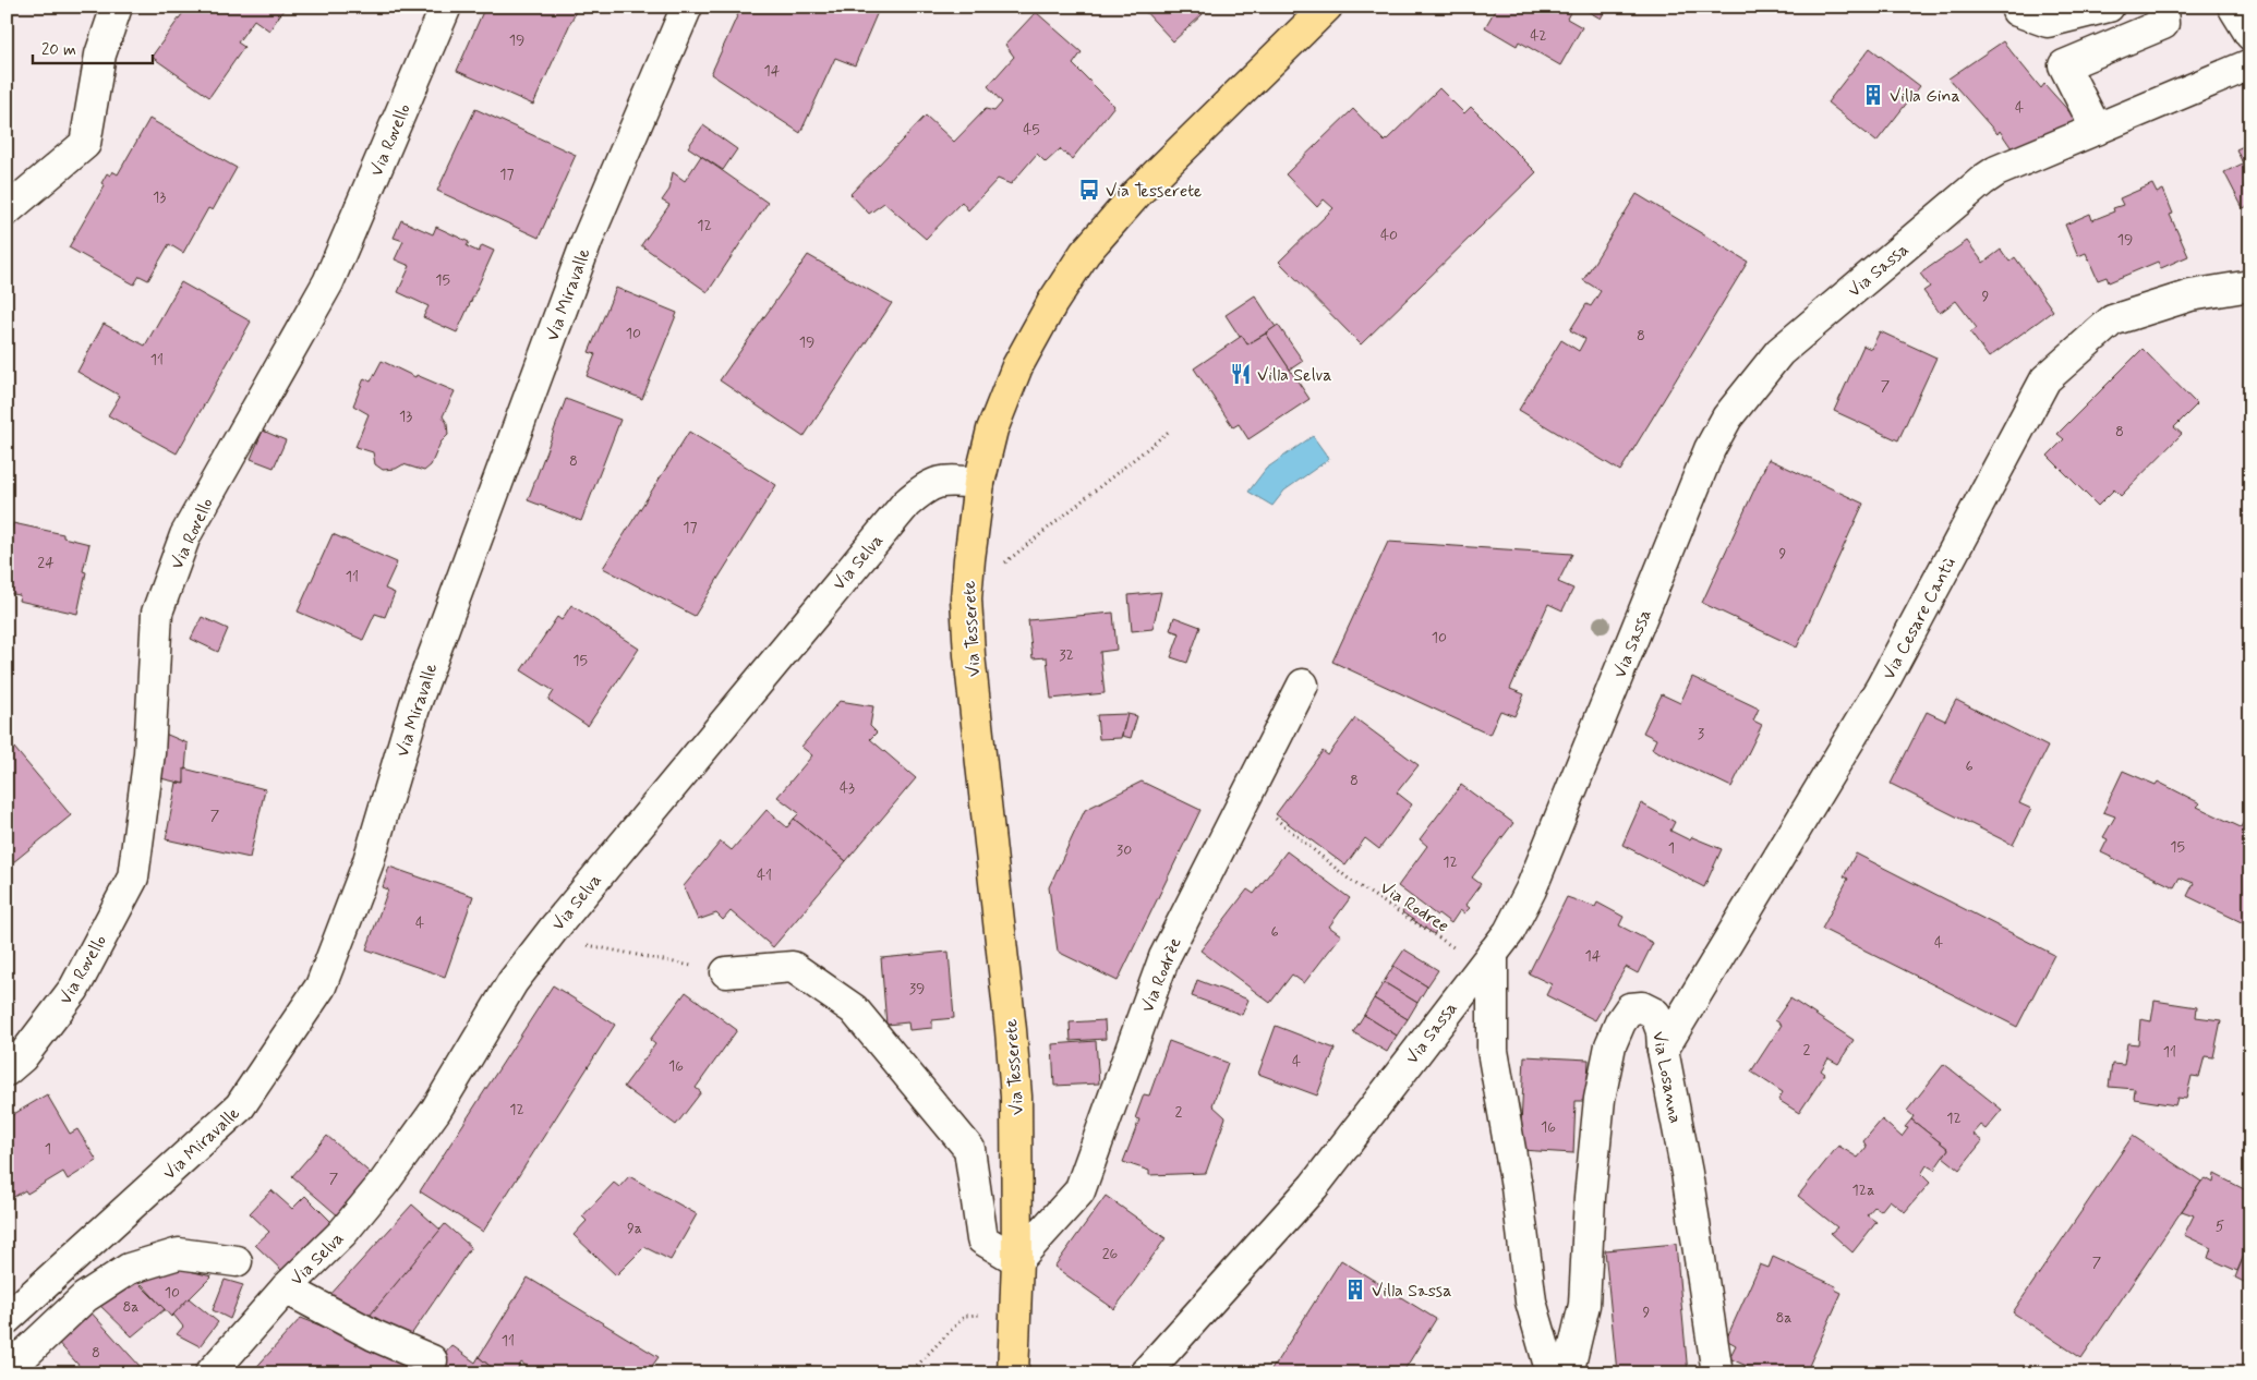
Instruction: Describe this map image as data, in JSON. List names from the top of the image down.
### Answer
{
  "streets": {
    "main road": ["Via Tesserete"],
    "street": [
      "Via Rovello",
      "Via Sassa",
      "Via Miravalle",
      "Via Selva",
      "Via Cesare Cantù",
      "Via Rodrèe",
      "Via Losanna"
    ],
    "path": ["Via Rodree"]
  },
  "crossings": [
    ["Via Selva", "Via Tesserete"],
    ["Via Cesare Cantù", "Via Losanna"],
    ["Via Tesserete", "Via Rodrèe"]
  ],
  "places": {
    "building": ["Villa Gina", "Villa Sassa"],
    "bus stop": ["Via Tesserete"],
    "restaurant": ["Villa Selva"]
  },
  "house_numbers": [
    "42",
    "19",
    "14",
    "4",
    "45",
    "17",
    "13",
    "12",
    "40",
    "19",
    "15",
    "9",
    "10",
    "8",
    "19",
    "11",
    "7",
    "13",
    "8",
    "8",
    "17",
    "9",
    "24",
    "11",
    "10",
    "32",
    "15",
    "3",
    "6",
    "8",
    "43",
    "7",
    "15",
    "1",
    "30",
    "12",
    "41",
    "4",
    "6",
    "4",
    "14",
    "39",
    "2",
    "11",
    "4",
    "16",
    "12",
    "2",
    "12",
    "16",
    "1",
    "7",
    "12a",
    "5",
    "9a",
    "26",
    "7",
    "10",
    "8a",
    "9",
    "8a",
    "11",
    "8"
  ],
  "scale_bar": "20 m"
}
